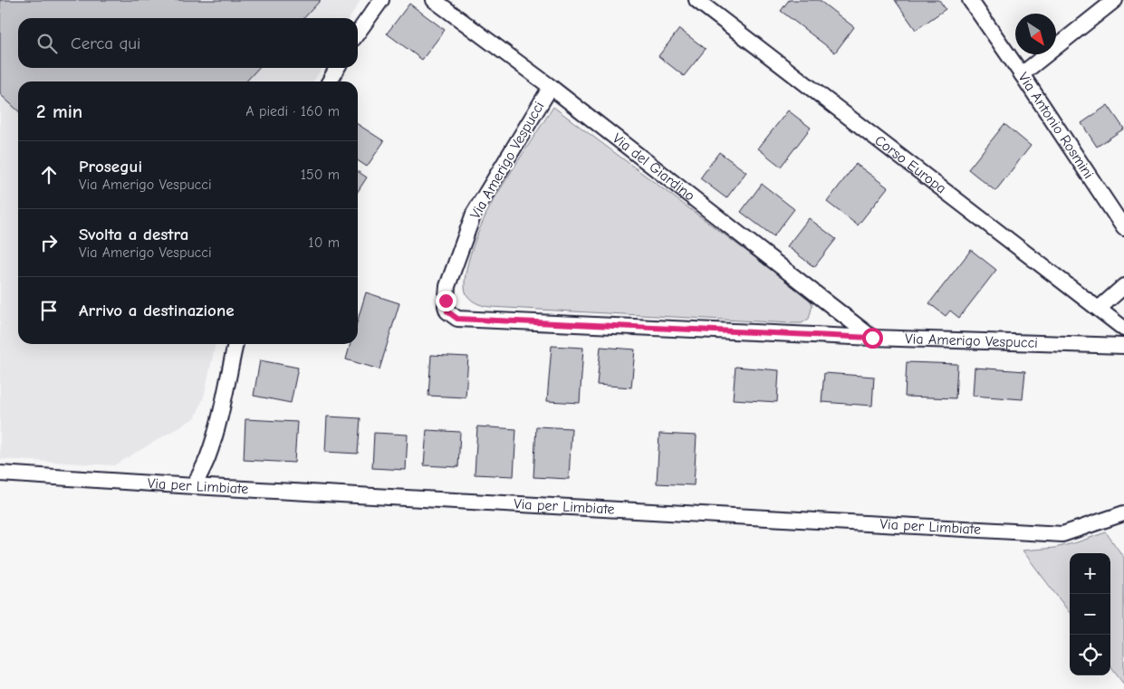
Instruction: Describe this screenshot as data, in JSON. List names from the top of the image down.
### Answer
{
  "streets": {
    "street": [
      "Via Antonio Rosmini",
      "Via Amerigo Vespucci",
      "Corso Europa",
      "Via del Giardino",
      "Via per Limbiate"
    ]
  },
  "crossings": [
    ["Via Amerigo Vespucci", "Via del Giardino"]
  ],
  "north": "bottom right",
  "page": {
    "search": "Cerca qui",
    "heading": ["2 min", "A piedi · 160 m"],
    "list": [
      ["Prosegui", "Via Amerigo Vespucci", "150 m"],
      ["Svolta a destra", "Via Amerigo Vespucci", "10 m"],
      "Arrivo a destinazione"
    ],
    "map_buttons": ["+", "−"]
  }
}
